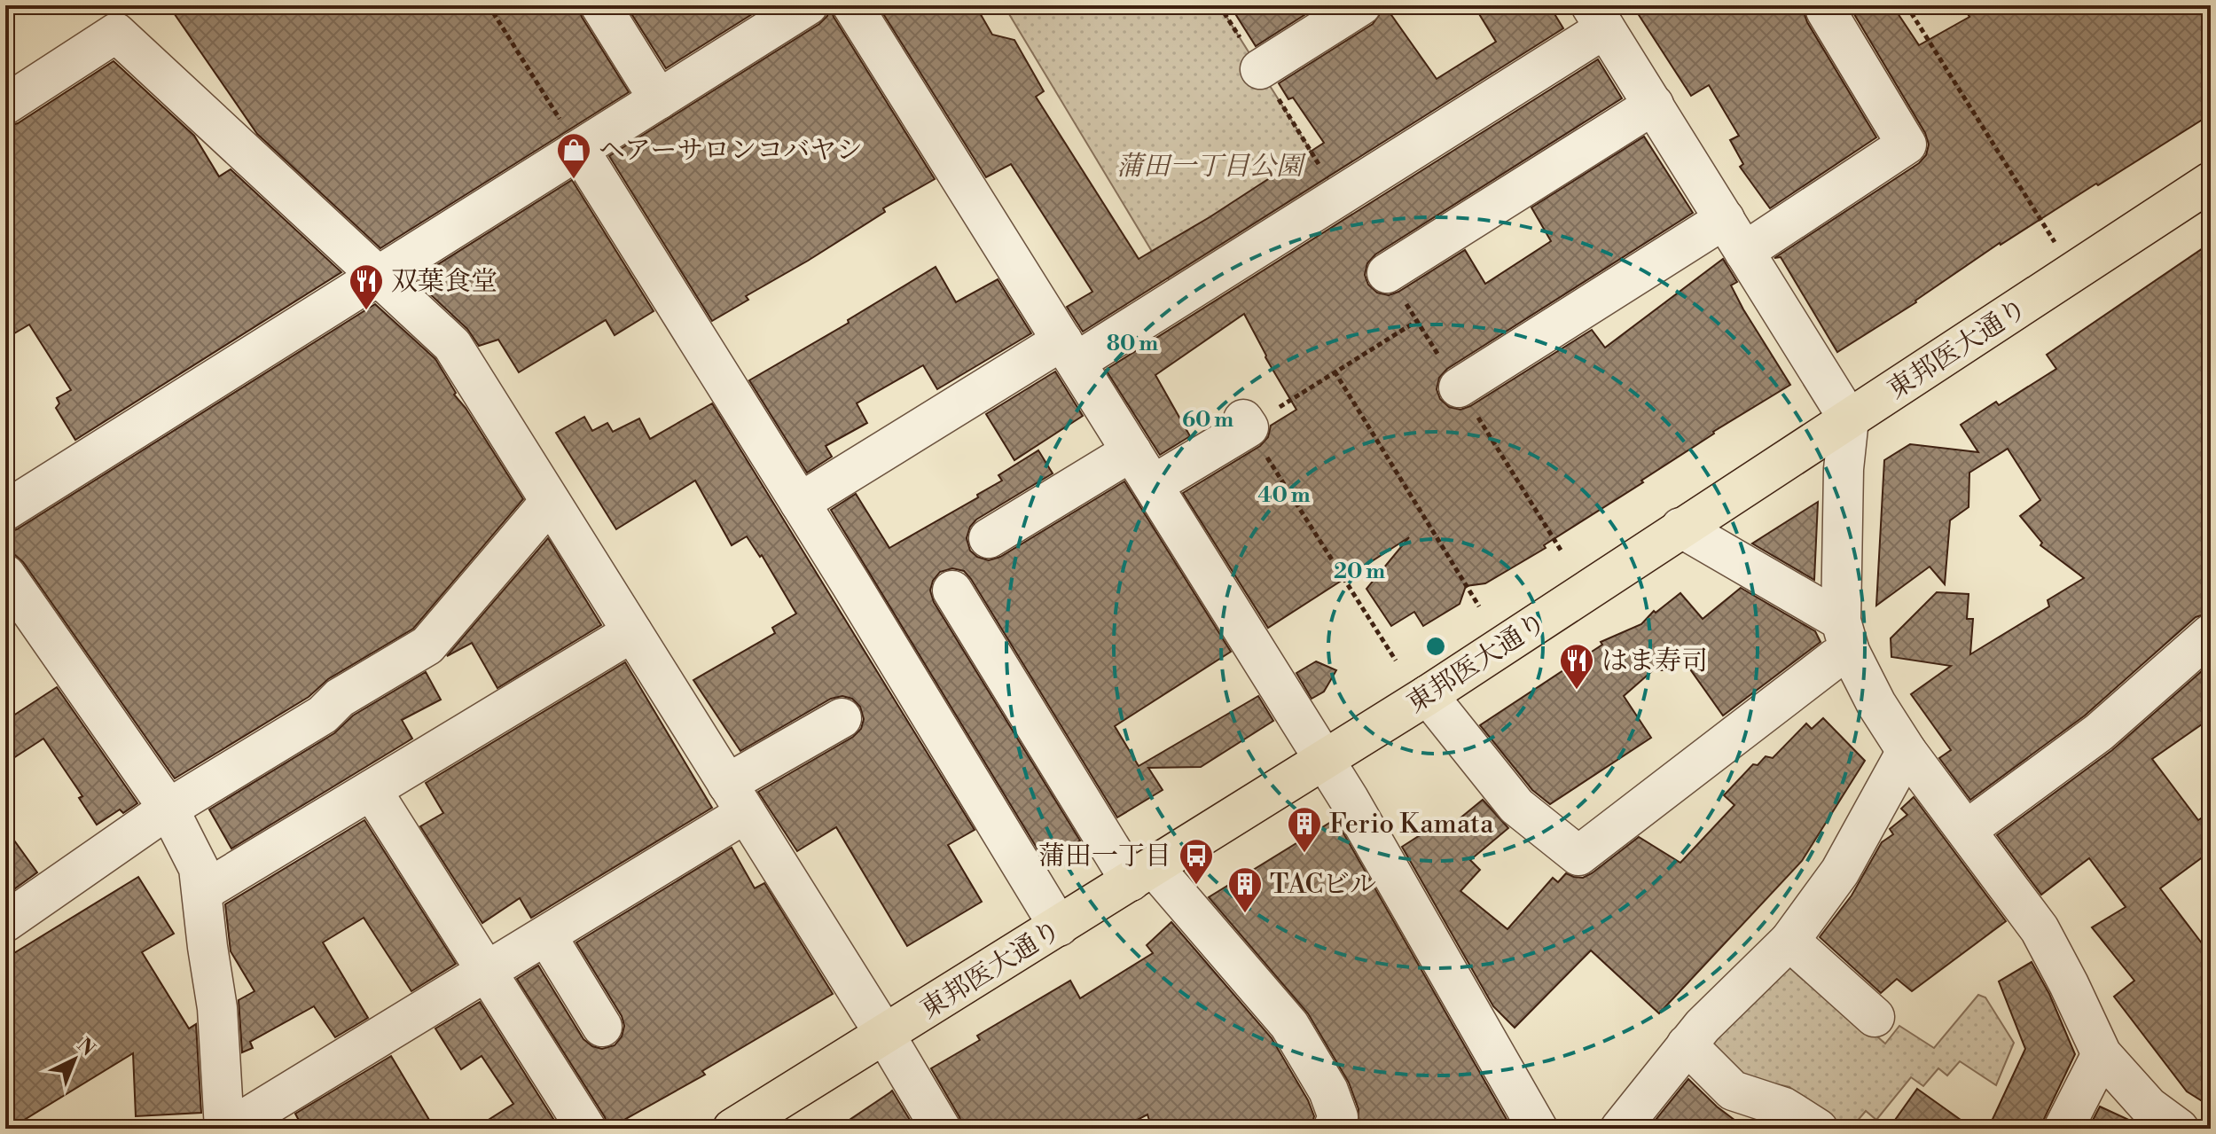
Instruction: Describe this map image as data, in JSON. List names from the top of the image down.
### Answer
{
  "streets": {
    "main road": ["東邦医大通り"]
  },
  "parks": ["蒲田一丁目公園"],
  "places": {
    "shop": ["ヘアーサロンコバヤシ"],
    "restaurant": ["双葉食堂", "はま寿司"],
    "building": ["Ferio Kamata", "TACビル"],
    "bus stop": ["蒲田一丁目"]
  },
  "north": "top right",
  "rings": [
    "80 m",
    "60 m",
    "40 m",
    "20 m"
  ]
}
